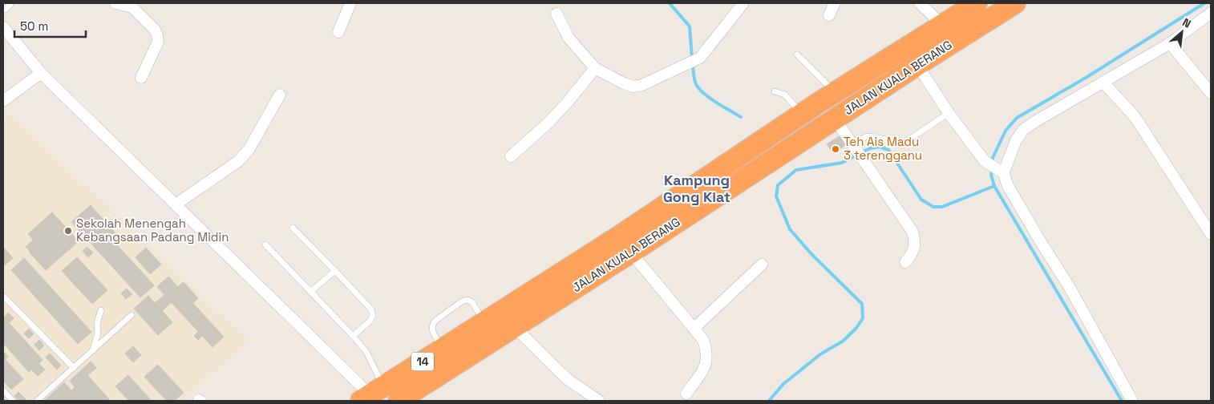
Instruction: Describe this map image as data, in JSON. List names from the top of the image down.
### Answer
{
  "streets": {
    "highway": ["JALAN KUALA BERANG", "14"]
  },
  "districts": ["Kampung Gong Kiat"],
  "places": ["Teh Ais Madu 3 terengganu", "Sekolah Menengah Kebangsaan Padang Midin"],
  "scale_bar": "50 m",
  "north": "top right"
}
